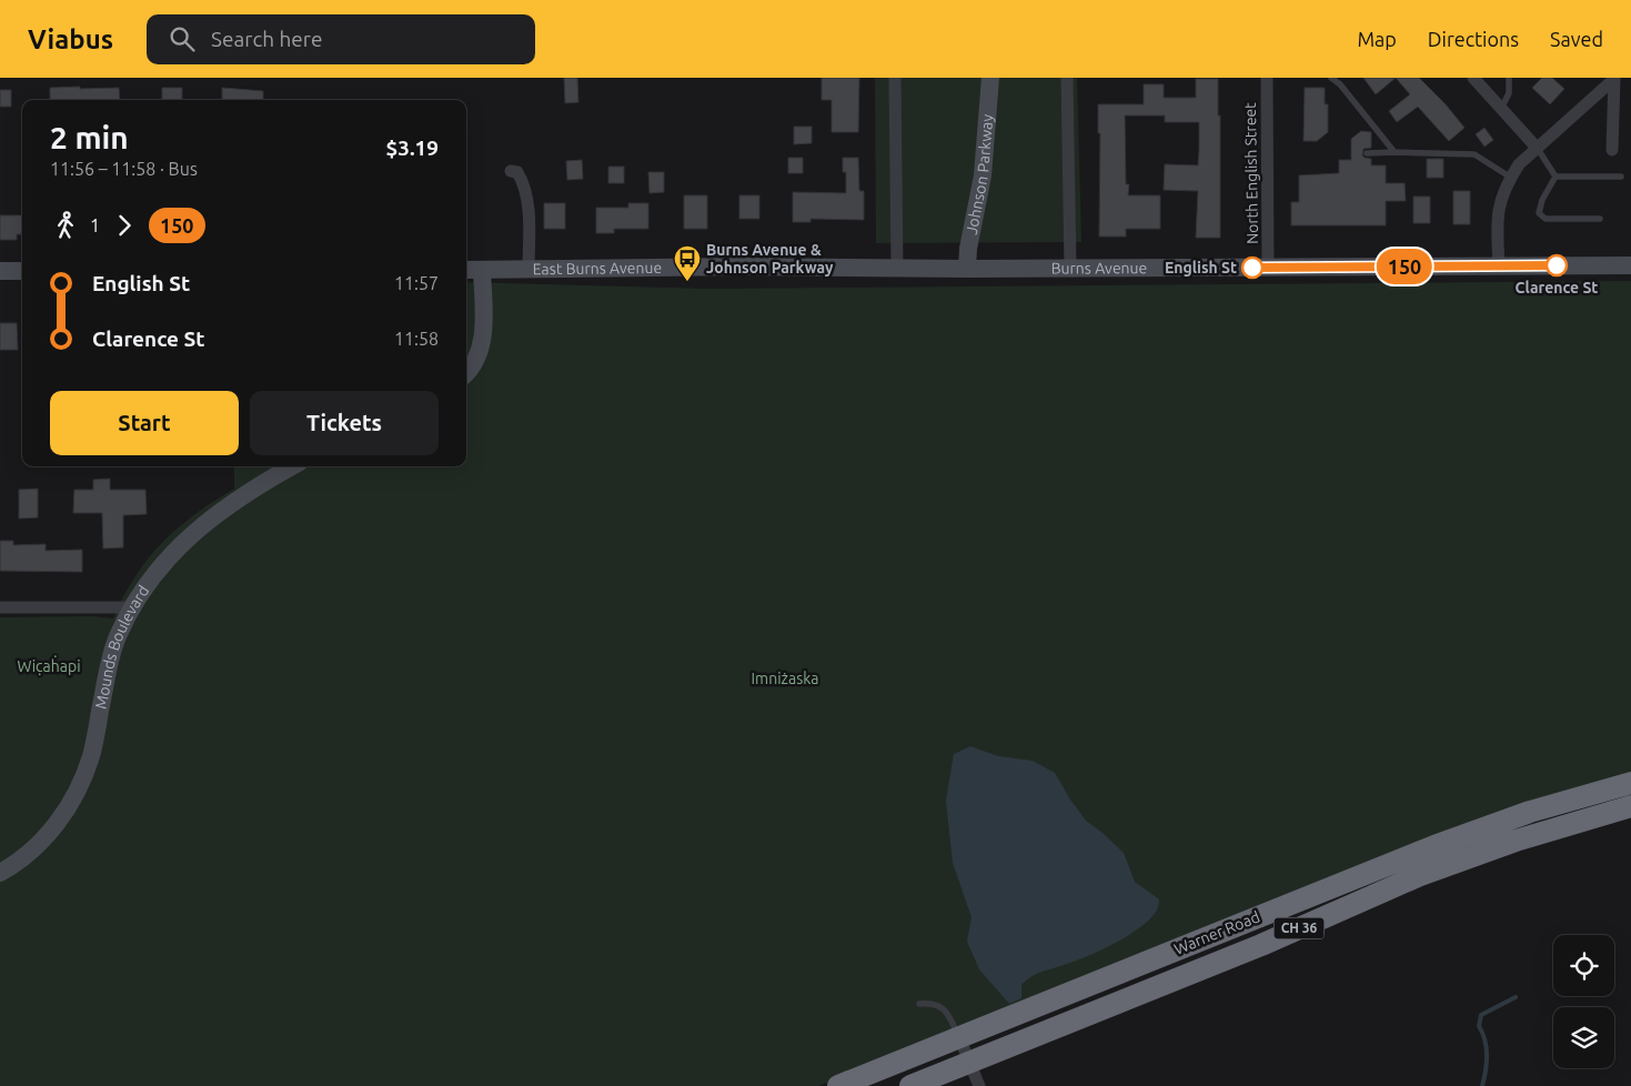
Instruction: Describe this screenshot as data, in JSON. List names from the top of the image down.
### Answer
{
  "streets": {
    "highway": ["CH 36", "Warner Road"],
    "street": [
      "Johnson Parkway",
      "North English Street",
      "Burns Avenue",
      "East Burns Avenue",
      "Mounds Boulevard"
    ]
  },
  "crossings": [
    ["Johnson Parkway", "Burns Avenue"],
    ["Johnson Parkway", "East Burns Avenue"],
    ["North English Street", "Burns Avenue"],
    ["Burns Avenue", "East Burns Avenue"]
  ],
  "parks": ["Wic̣aḣapi", "Imniżaska"],
  "places": {
    "other": ["Clarence St", "English St"],
    "bus stop": ["Burns Avenue & Johnson Parkway"]
  },
  "lines": ["bus line 150"],
  "page": {
    "header": "Viabus",
    "search": "Search here",
    "nav": ["Map", "Directions", "Saved"],
    "on_map": "150",
    "heading": ["2 min", "11:56 – 11:58 · Bus", "$3.19"],
    "legs": ["1", "150"],
    "list": [
      {
        "name": "English St",
        "value": "11:57"
      },
      {
        "name": "Clarence St",
        "value": "11:58"
      }
    ],
    "buttons": ["Start", "Tickets"]
  }
}
